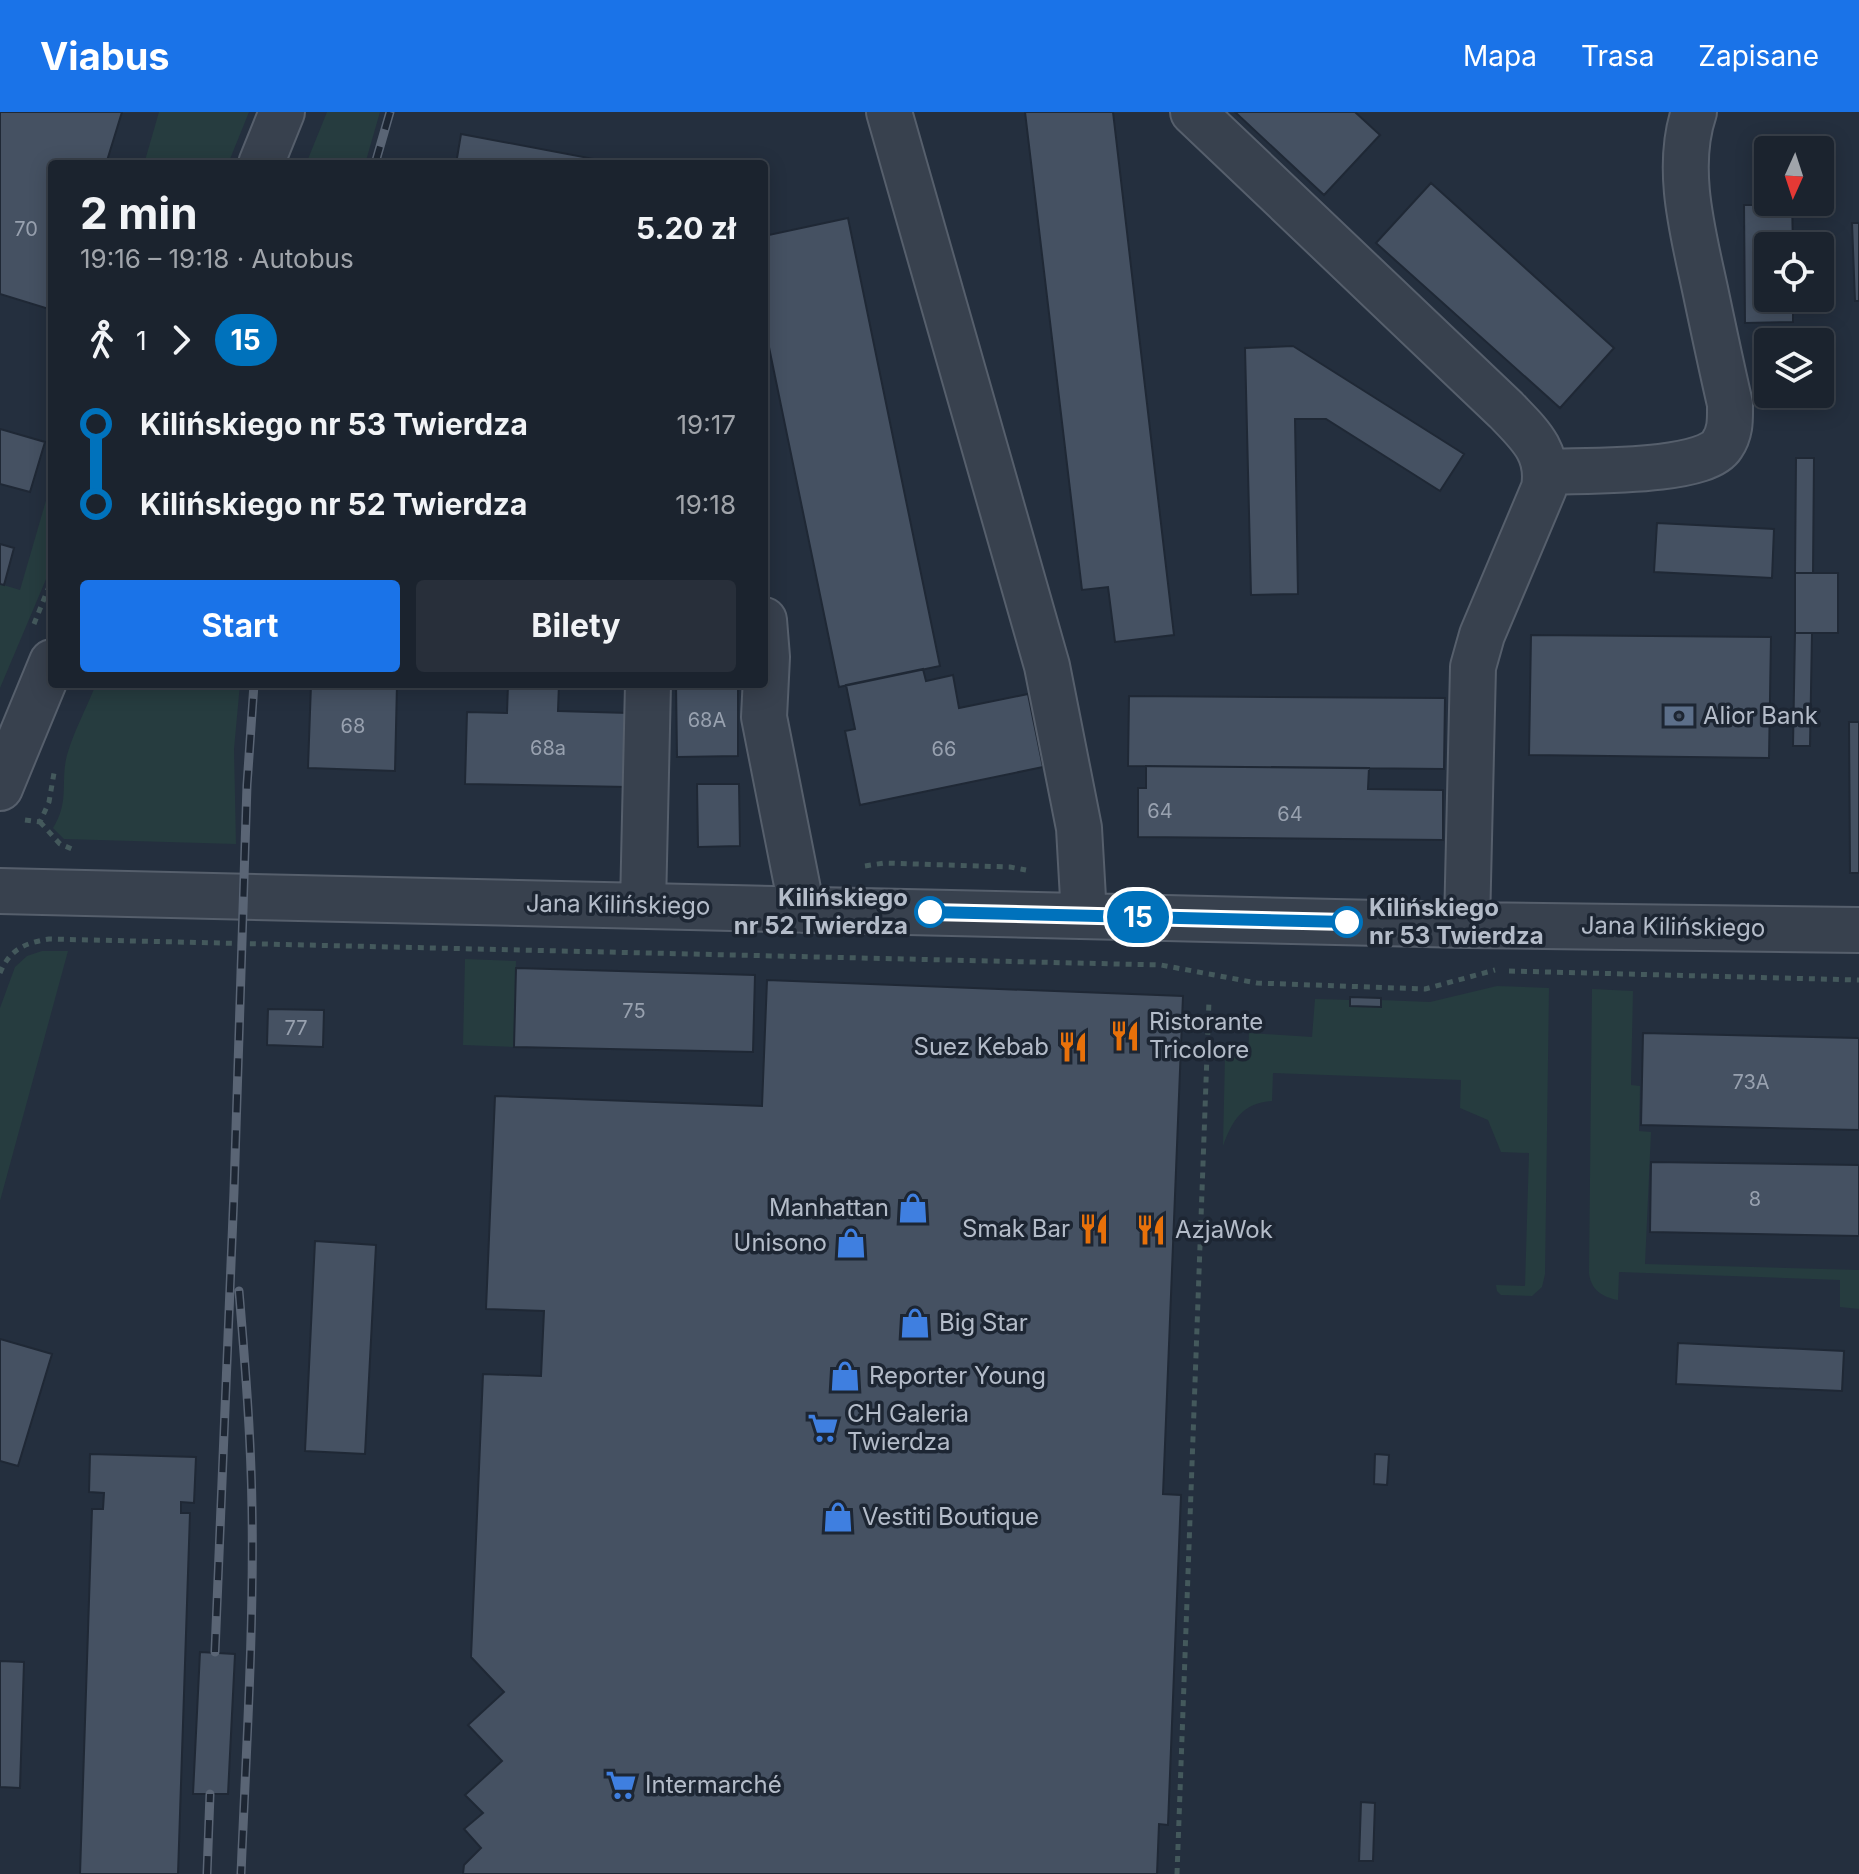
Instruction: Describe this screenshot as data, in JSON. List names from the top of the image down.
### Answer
{
  "streets": {
    "street": ["Jana Kilińskiego"]
  },
  "places": {
    "bank": ["Alior Bank"],
    "other": ["Kilińskiego nr 52 Twierdza", "Kilińskiego nr 53 Twierdza"],
    "restaurant": [
      "Ristorante Tricolore",
      "Suez Kebab",
      "Smak Bar",
      "AzjaWok"
    ],
    "shop": [
      "Manhattan",
      "Unisono",
      "Big Star",
      "Reporter Young",
      "Vestiti Boutique"
    ],
    "supermarket": ["CH Galeria Twierdza", "Intermarché"]
  },
  "lines": ["bus line 15"],
  "house_numbers": [
    "70",
    "68A",
    "68",
    "68a",
    "66",
    "64",
    "64",
    "75",
    "77",
    "73A",
    "8"
  ],
  "north": "bottom",
  "page": {
    "header": "Viabus",
    "nav": ["Mapa", "Trasa", "Zapisane"],
    "on_map": "15",
    "heading": ["2 min", "19:16 – 19:18 · Autobus", "5.20 zł"],
    "legs": ["1", "15"],
    "list": [
      {
        "name": "Kilińskiego nr 53 Twierdza",
        "value": "19:17"
      },
      {
        "name": "Kilińskiego nr 52 Twierdza",
        "value": "19:18"
      }
    ],
    "buttons": ["Start", "Bilety"]
  }
}
